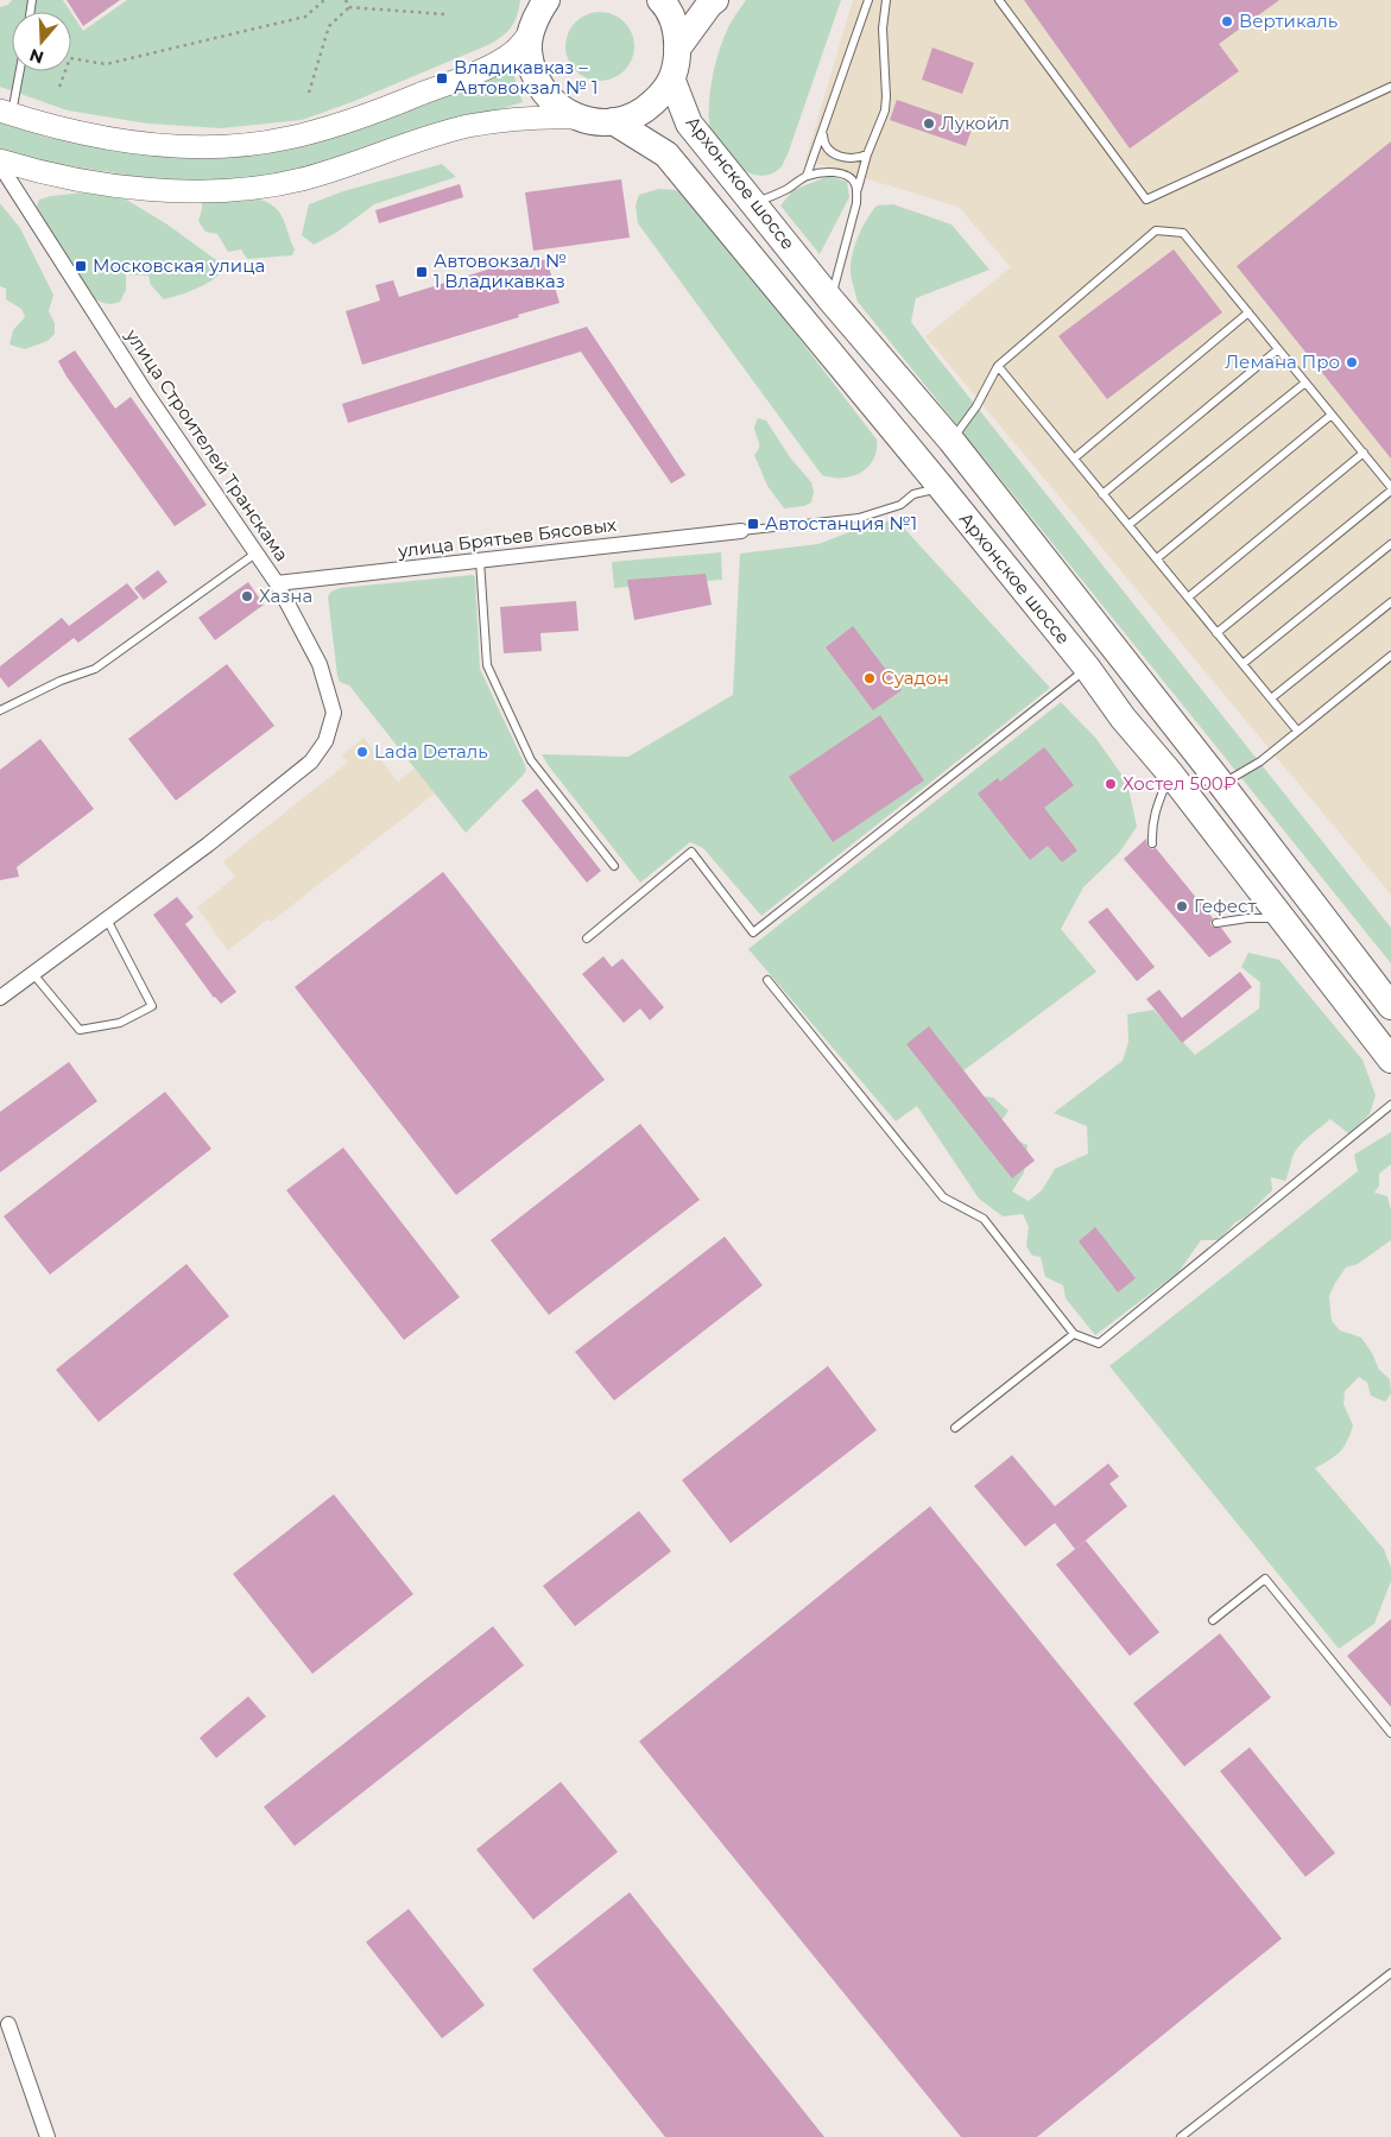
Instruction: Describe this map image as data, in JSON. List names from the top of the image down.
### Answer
{
  "streets": {
    "highway": ["Архонское шоссе"],
    "street": ["улица Строителей Транскама", "улица Брятьев Бясовых"]
  },
  "crossings": [
    ["улица Строителей Транскама", "улица Брятьев Бясовых"]
  ],
  "places": {
    "other": [
      "Вертикаль",
      "Лукойл",
      "Лемана Про",
      "Хазна",
      "Суадон",
      "Lada Dеталь",
      "Хостел 500₽",
      "Гефест"
    ],
    "transit": [
      "Владикавказ – Автовокзал № 1",
      "Московская улица",
      "Автовокзал № 1 Владикавказ",
      "Автостанция №1"
    ]
  },
  "north": "bottom"
}
